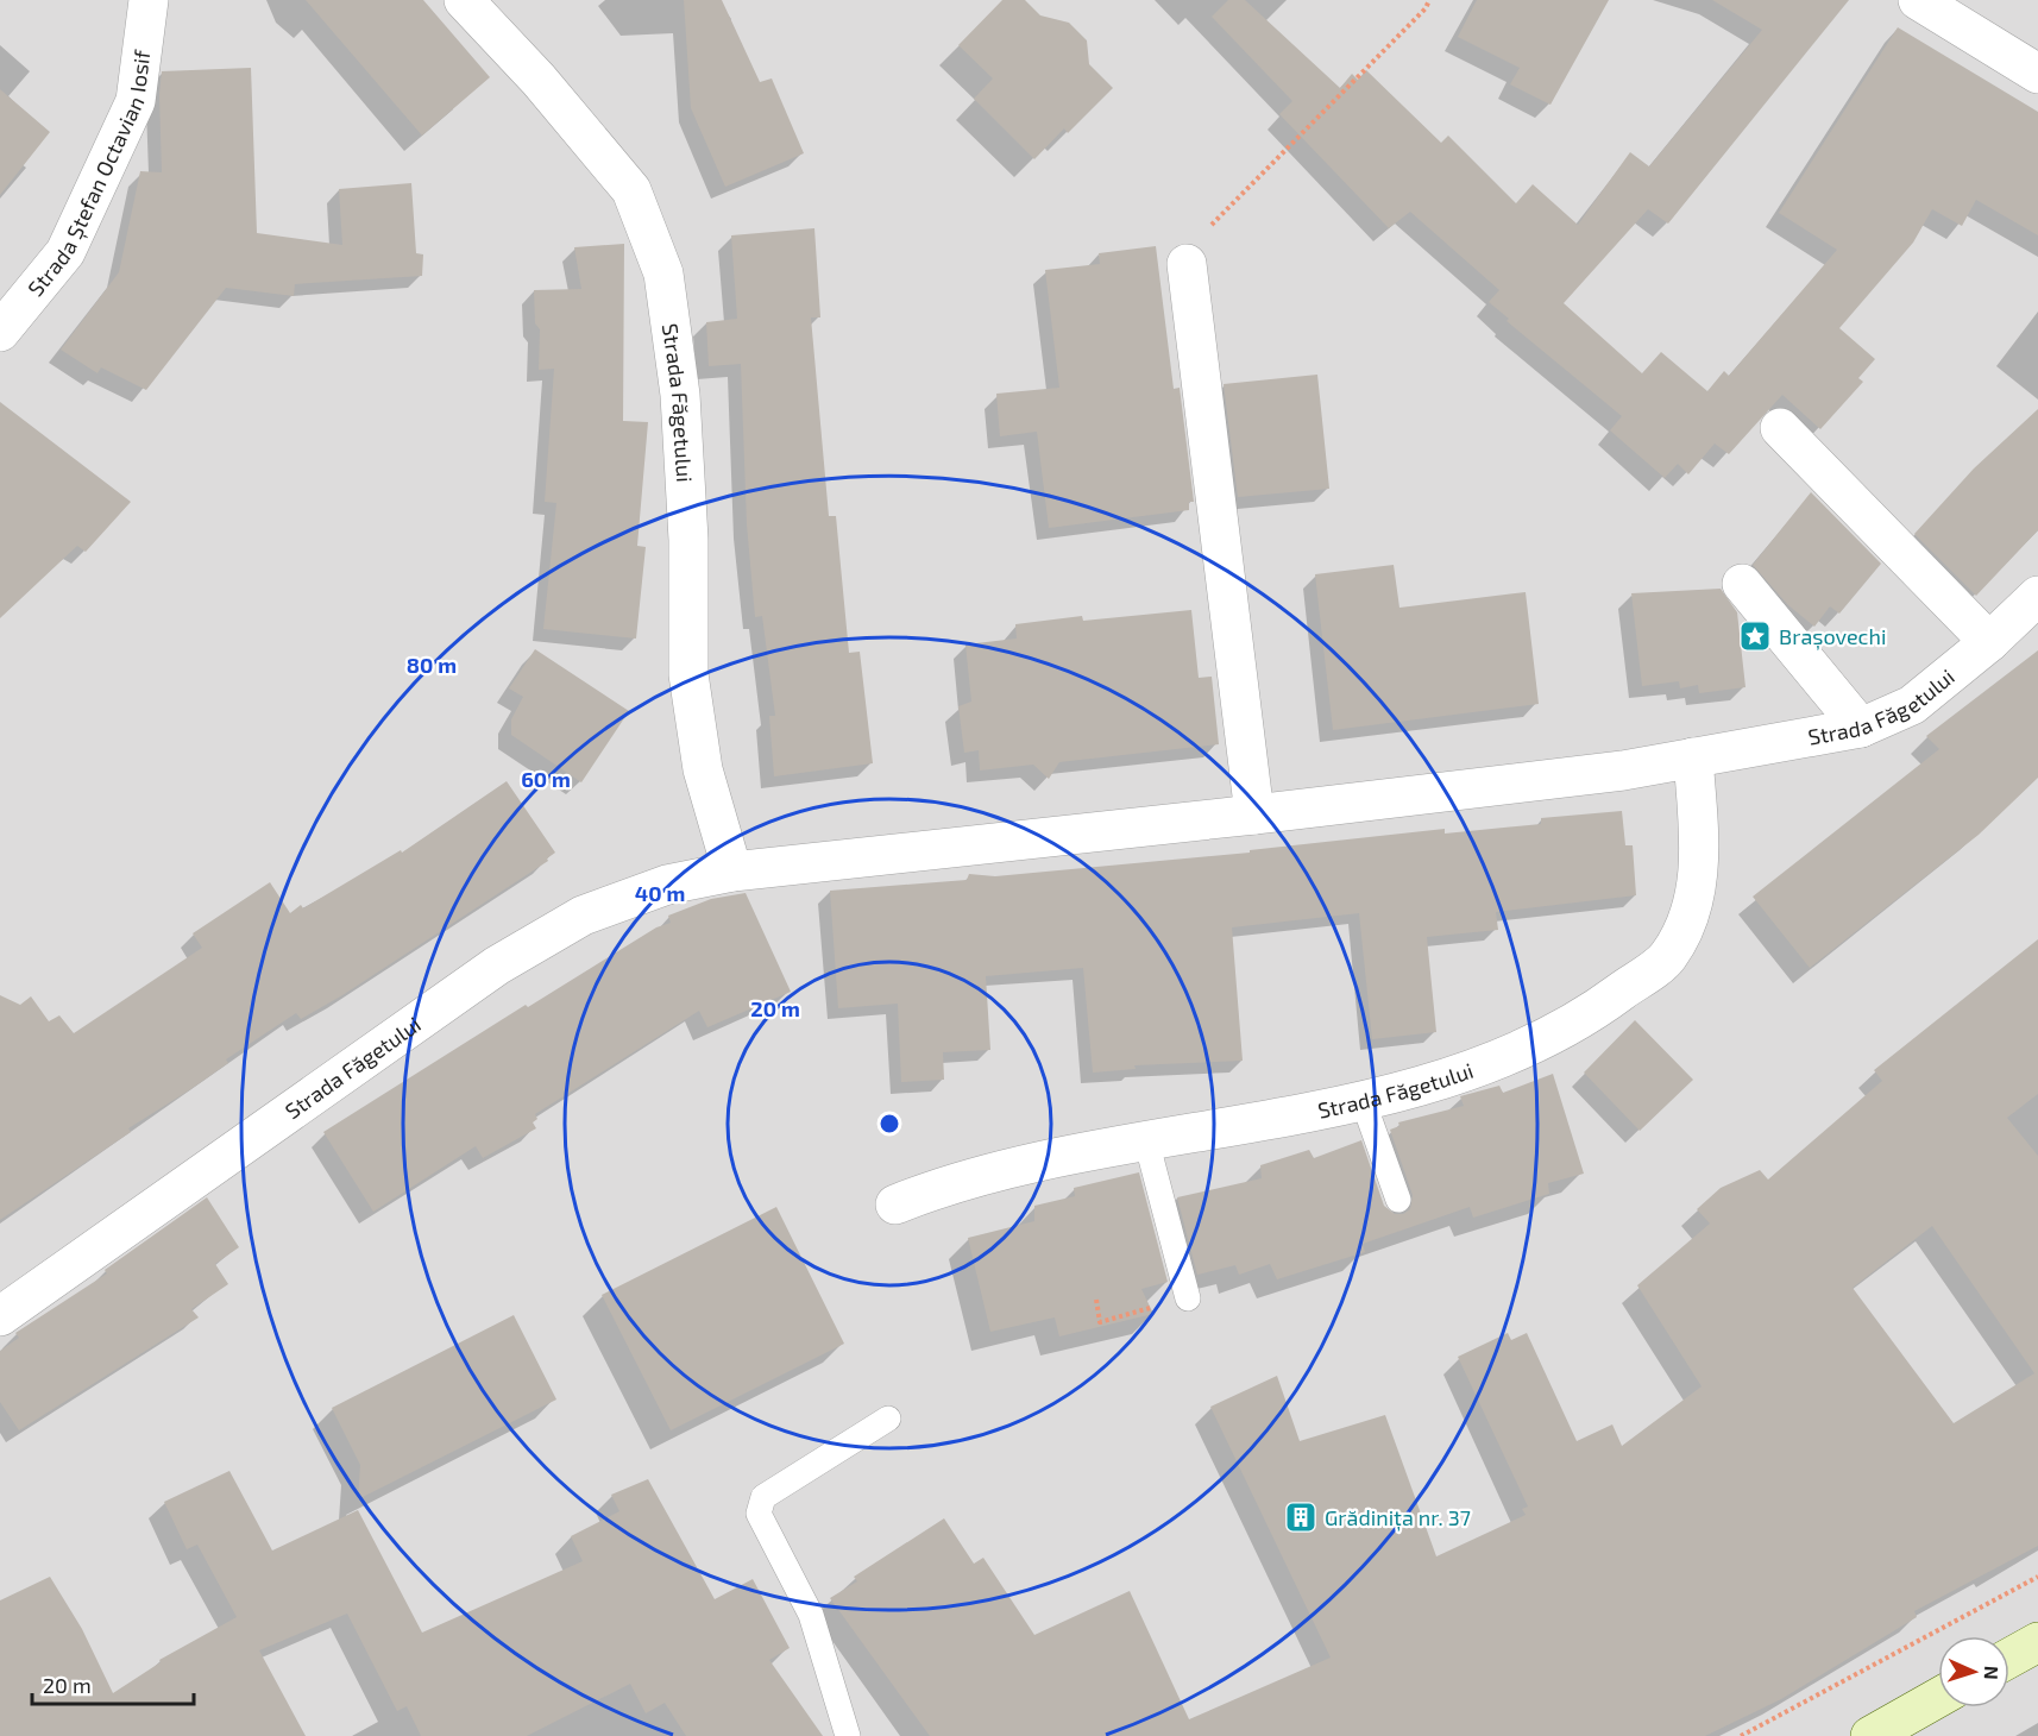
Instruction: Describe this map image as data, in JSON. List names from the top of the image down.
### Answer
{
  "streets": {
    "street": ["Strada Ștefan Octavian Iosif", "Strada Făgetului"]
  },
  "places": {
    "place": ["Brașovechi"],
    "building": ["Grădinița nr. 37"]
  },
  "scale_bar": "20 m",
  "north": "right",
  "rings": [
    "80 m",
    "60 m",
    "40 m",
    "20 m"
  ]
}
